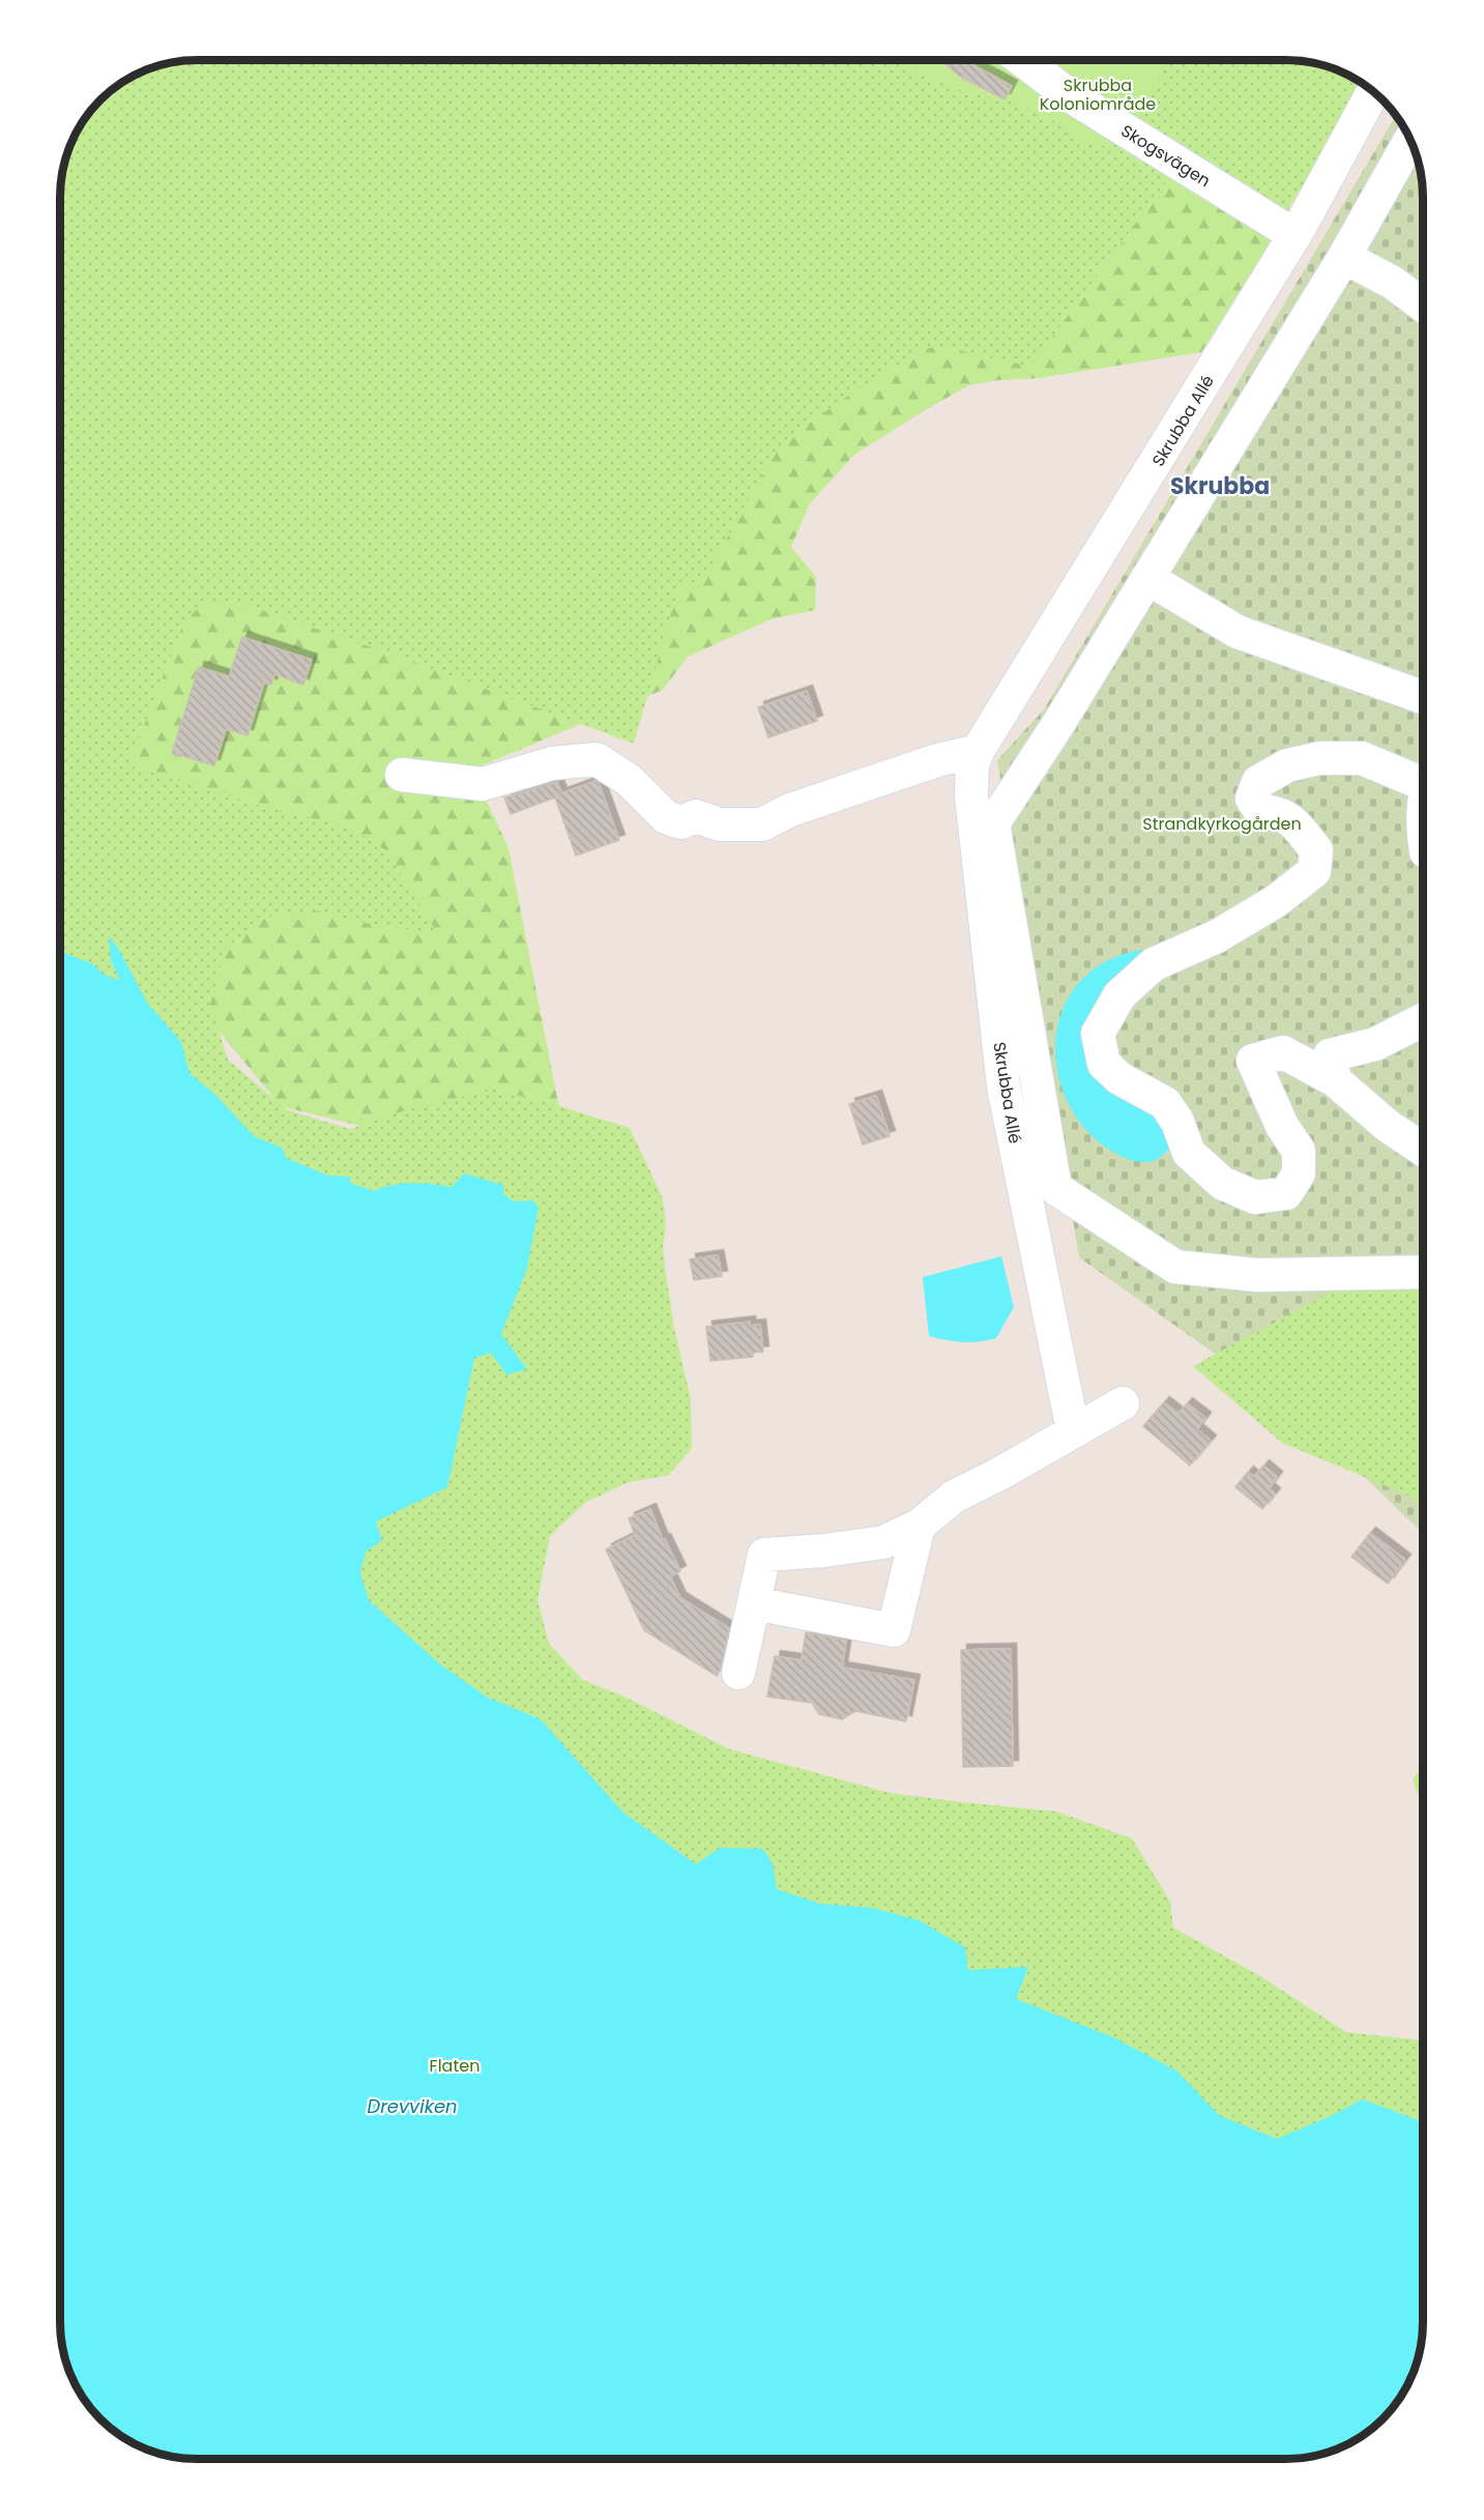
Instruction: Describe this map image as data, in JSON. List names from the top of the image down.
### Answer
{
  "streets": {
    "street": ["Skogsvägen", "Skrubba Allé"]
  },
  "crossings": [
    ["Skogsvägen", "Skrubba Allé"]
  ],
  "districts": ["Skrubba"],
  "water": ["Drevviken"],
  "parks": ["Skrubba Koloniområde", "Strandkyrkogården", "Flaten"]
}
